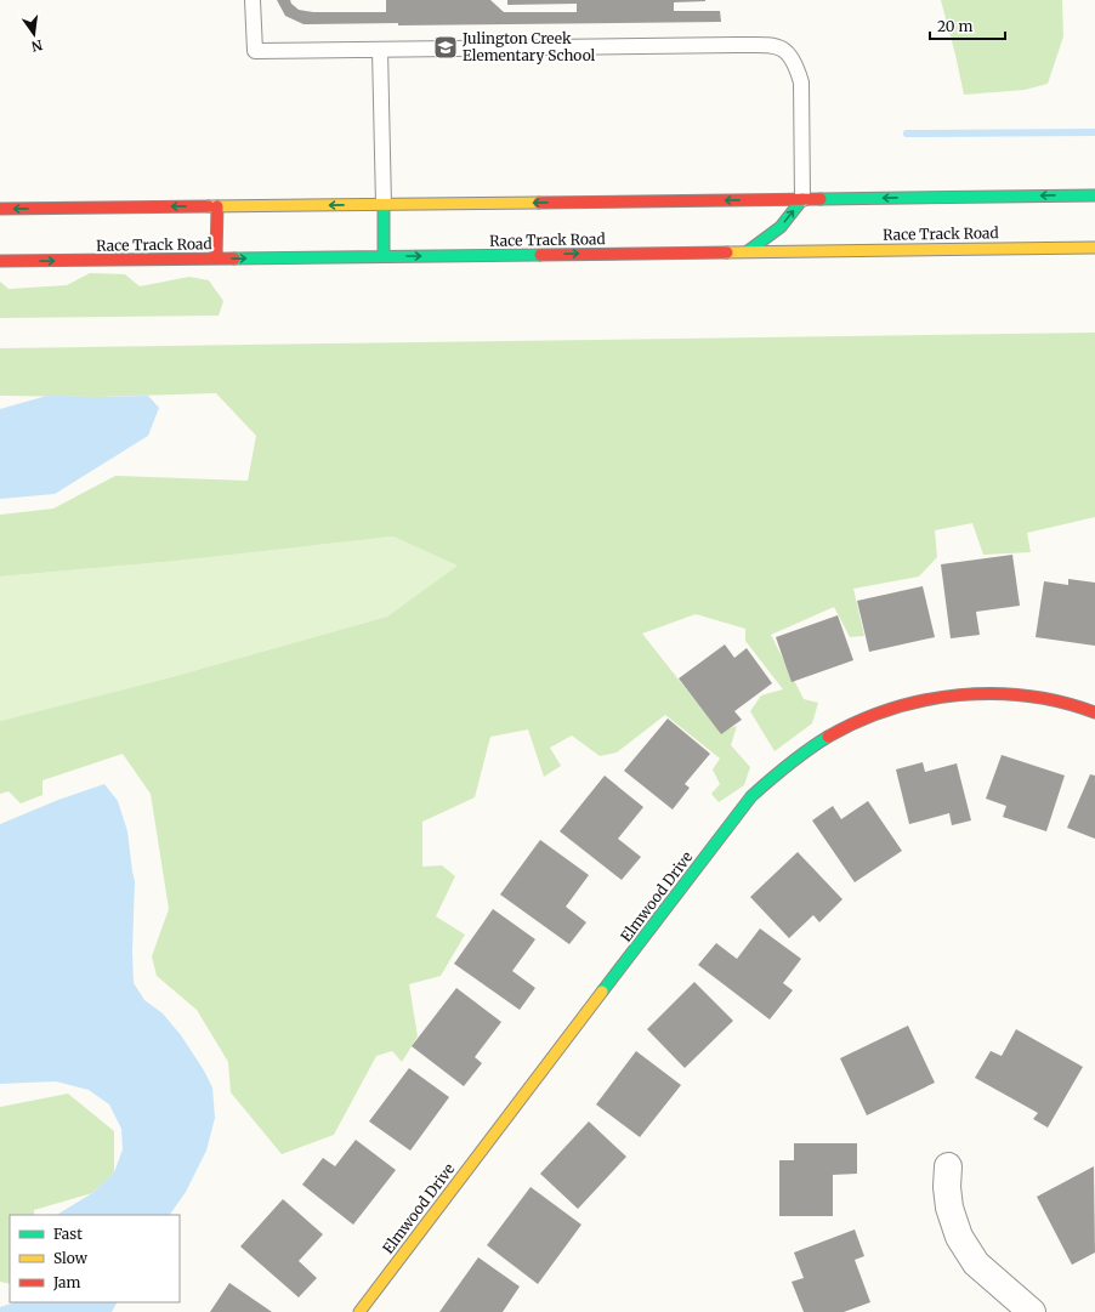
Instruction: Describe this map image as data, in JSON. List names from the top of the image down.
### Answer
{
  "streets": {
    "main road": ["Race Track Road", "Elmwood Drive"]
  },
  "places": {
    "school or university": ["Julington Creek Elementary School"]
  },
  "legend": ["Fast", "Slow", "Jam"],
  "scale_bar": "20 m",
  "north": "bottom"
}
